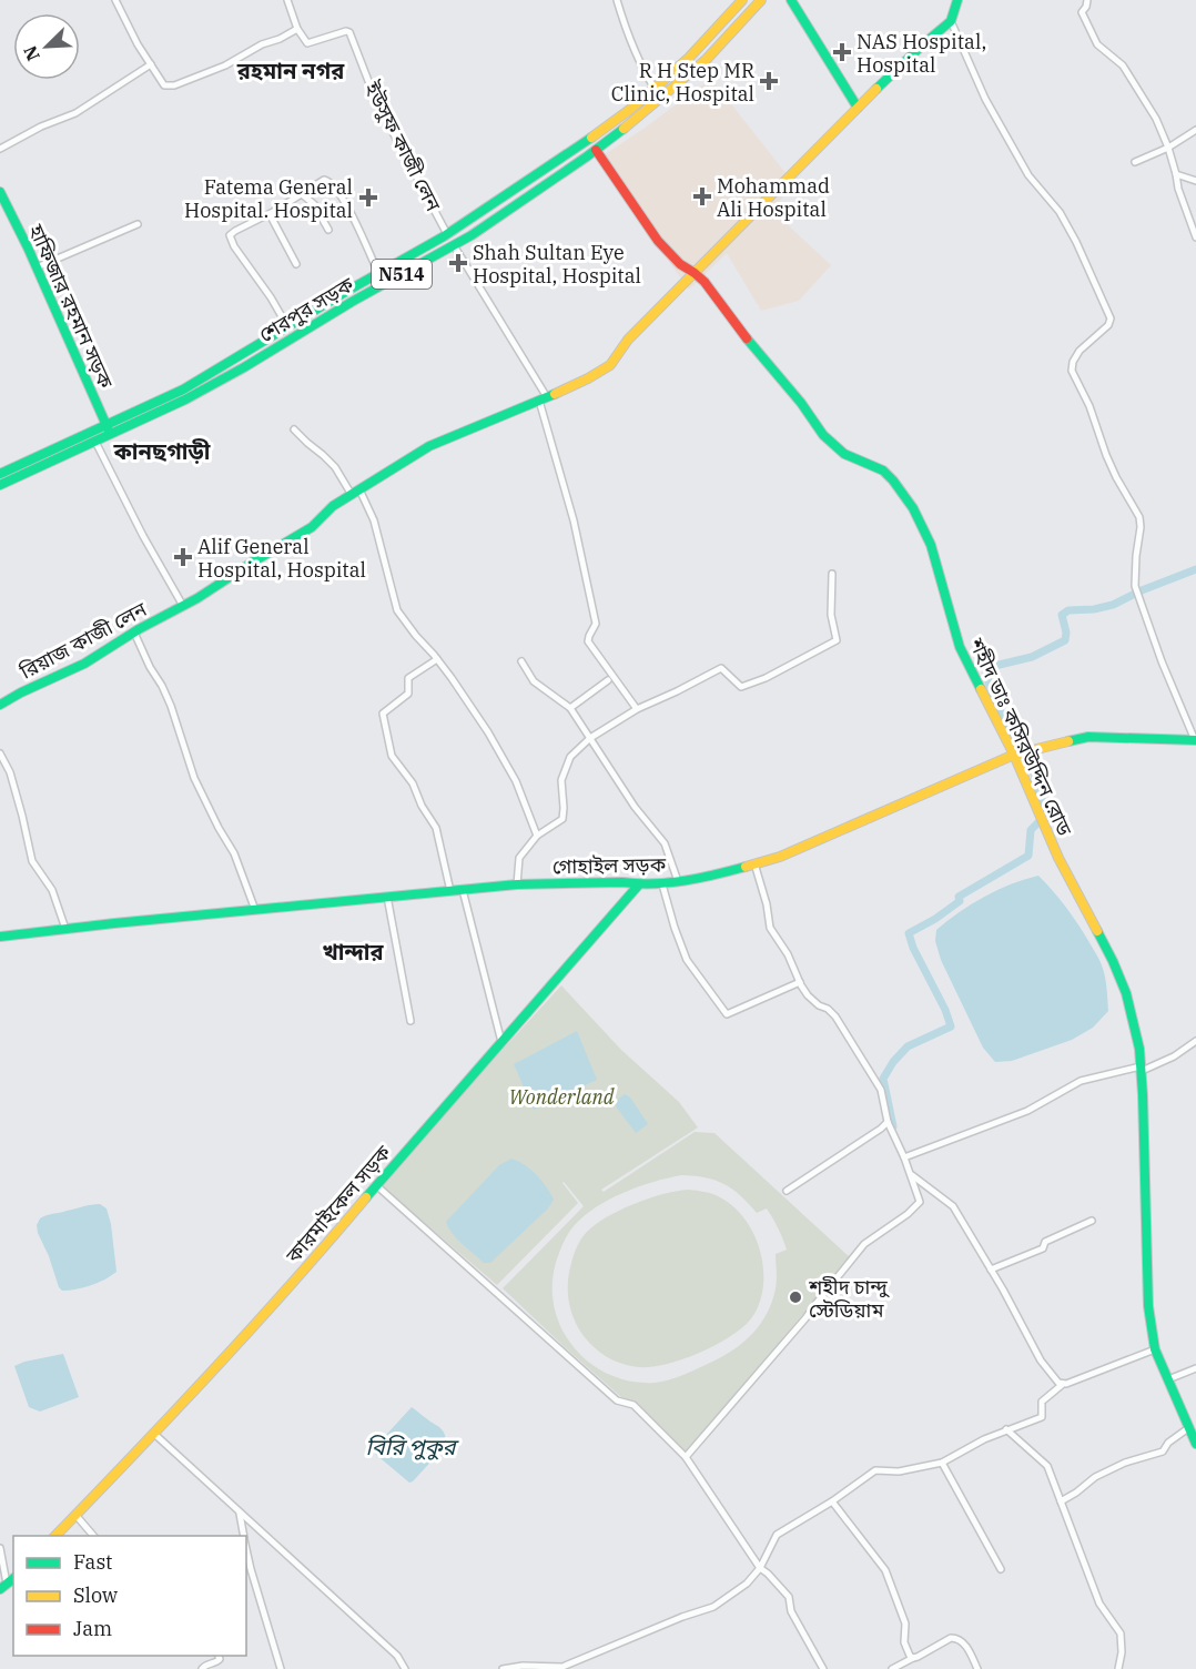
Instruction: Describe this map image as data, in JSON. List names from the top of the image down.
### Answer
{
  "streets": {
    "main road": [
      "N514",
      "হাফিজার রহমান সড়ক",
      "শেরপুর সড়ক",
      "রিয়াজ কাজী লেন",
      "শহীদ ডাঃ কসিরউদ্দিন রোড",
      "গোহাইল সড়ক",
      "কারমাইকেল সড়ক"
    ],
    "street": ["ইউসুফ কাজী লেন"]
  },
  "crossings": [
    ["ইউসুফ কাজী লেন", "শেরপুর সড়ক"],
    ["হাফিজার রহমান সড়ক", "শেরপুর সড়ক"],
    ["শেরপুর সড়ক", "শহীদ ডাঃ কসিরউদ্দিন রোড"],
    ["রিয়াজ কাজী লেন", "শহীদ ডাঃ কসিরউদ্দিন রোড"],
    ["শহীদ ডাঃ কসিরউদ্দিন রোড", "গোহাইল সড়ক"],
    ["গোহাইল সড়ক", "কারমাইকেল সড়ক"]
  ],
  "districts": ["রহমান নগর", "কানছগাড়ী", "খান্দার"],
  "water": ["বিরি পুকুর"],
  "parks": ["Wonderland"],
  "places": {
    "health": [
      "NAS Hospital, Hospital",
      "R H Step MR Clinic, Hospital",
      "Mohammad Ali Hospital",
      "Fatema General Hospital. Hospital",
      "Shah Sultan Eye Hospital, Hospital",
      "Alif General Hospital, Hospital"
    ],
    "other": ["শহীদ চান্দু স্টেডিয়াম"]
  },
  "legend": ["Fast", "Slow", "Jam"],
  "north": "bottom left"
}
